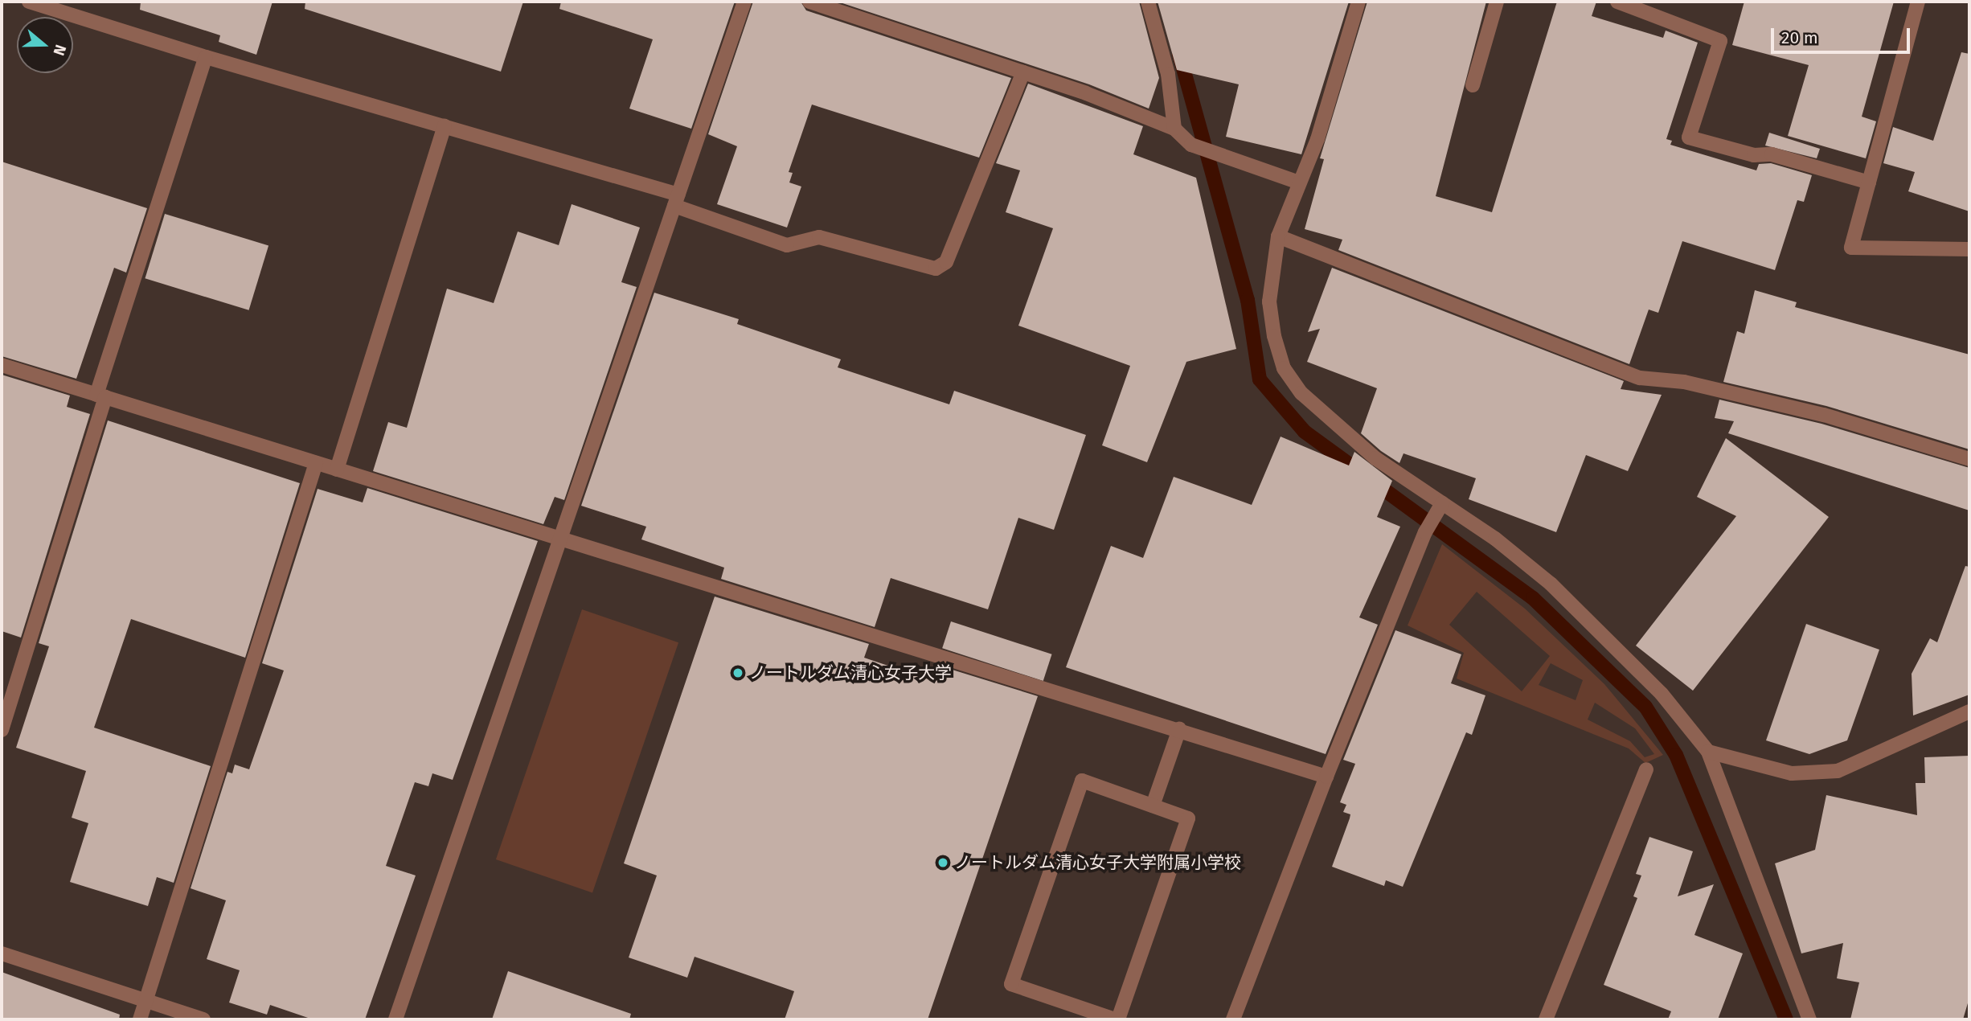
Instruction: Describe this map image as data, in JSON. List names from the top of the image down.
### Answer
{
  "places": ["ノートルダム清心女子大学", "ノートルダム清心女子大学附属小学校"],
  "scale_bar": "20 m",
  "north": "right"
}
